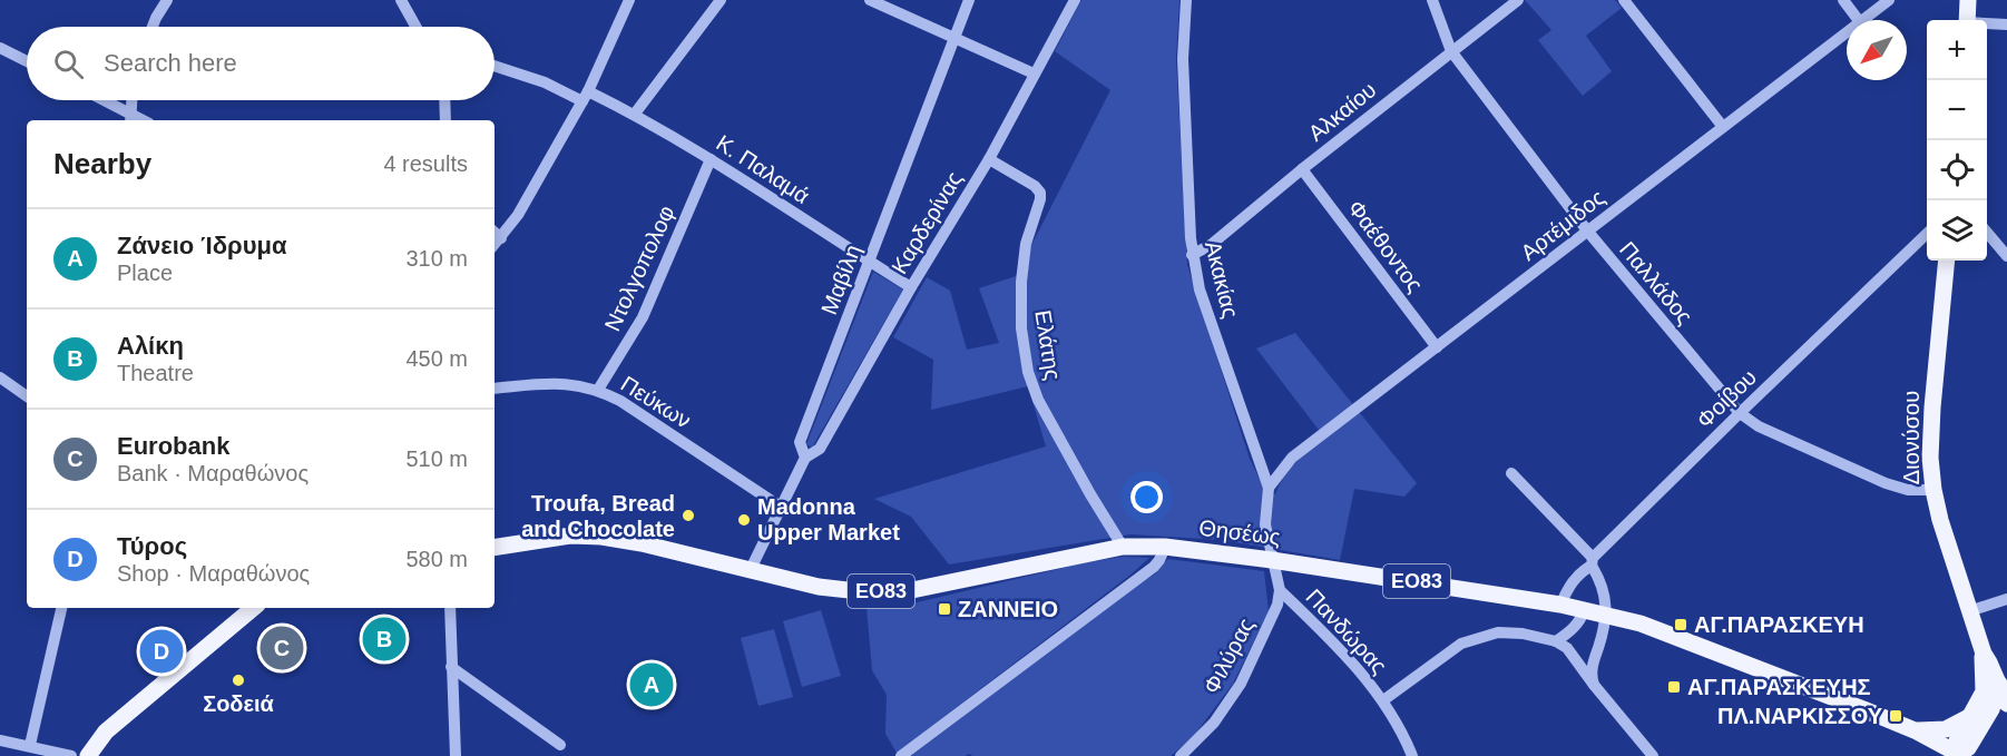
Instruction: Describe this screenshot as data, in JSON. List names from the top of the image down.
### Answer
{
  "streets": {
    "main road": ["Διονύσου", "Θησέως", "ΕΟ83"],
    "street": [
      "Αλκαίου",
      "Κ. Παλαμά",
      "Καρδερίνας",
      "Αρτέμιδος",
      "Φαέθοντος",
      "Ντολγοπολοφ",
      "Μαβίλη",
      "Ακακίας",
      "Παλλάδος",
      "Ελάτης",
      "Φοίβου",
      "Πεύκων",
      "Πανδώρας",
      "Φιλύρας"
    ]
  },
  "crossings": [
    ["Αλκαίου", "Φαέθοντος"],
    ["Αλκαίου", "Ακακίας"],
    ["Αλκαίου", "Παλλάδος"],
    ["Κ. Παλαμά", "Καρδερίνας"],
    ["Κ. Παλαμά", "Ντολγοπολοφ"],
    ["Κ. Παλαμά", "Μαβίλη"],
    ["Καρδερίνας", "Μαβίλη"],
    ["Καρδερίνας", "Ελάτης"],
    ["Αρτέμιδος", "Φαέθοντος"],
    ["Αρτέμιδος", "Ακακίας"],
    ["Αρτέμιδος", "Παλλάδος"],
    ["Ντολγοπολοφ", "Πεύκων"],
    ["Μαβίλη", "Πεύκων"],
    ["Μαβίλη", "Θησέως"],
    ["Ακακίας", "Θησέως"],
    ["Παλλάδος", "Φοίβου"],
    ["Παλλάδος", "Διονύσου"],
    ["Ελάτης", "Θησέως"],
    ["Φοίβου", "Θησέως"],
    ["Διονύσου", "Θησέως"],
    ["Πανδώρας", "Φιλύρας"]
  ],
  "places": {
    "other": ["Troufa, Bread and Chocolate", "Madonna Upper Market", "Σοδειά"],
    "transit": [
      "ΖΑΝΝΕΙΟ",
      "ΑΓ.ΠΑΡΑΣΚΕΥΗ",
      "ΑΓ.ΠΑΡΑΣΚΕΥΗΣ",
      "ΠΛ.ΝΑΡΚΙΣΣΟΥ"
    ]
  },
  "north": "bottom left",
  "page": {
    "map_buttons": ["+", "−"],
    "search": "Search here",
    "heading": ["Nearby", "4 results"],
    "list": [
      {
        "mark": "A",
        "name": "Ζάνειο Ίδρυμα",
        "note": "Place",
        "value": "310 m"
      },
      {
        "mark": "B",
        "name": "Αλίκη",
        "note": "Theatre",
        "value": "450 m"
      },
      {
        "mark": "C",
        "name": "Eurobank",
        "note": "Bank · Μαραθώνος",
        "value": "510 m"
      },
      {
        "mark": "D",
        "name": "Τύρος",
        "note": "Shop · Μαραθώνος",
        "value": "580 m"
      }
    ],
    "pins": [
      "B",
      "C",
      "D",
      "A"
    ]
  }
}
